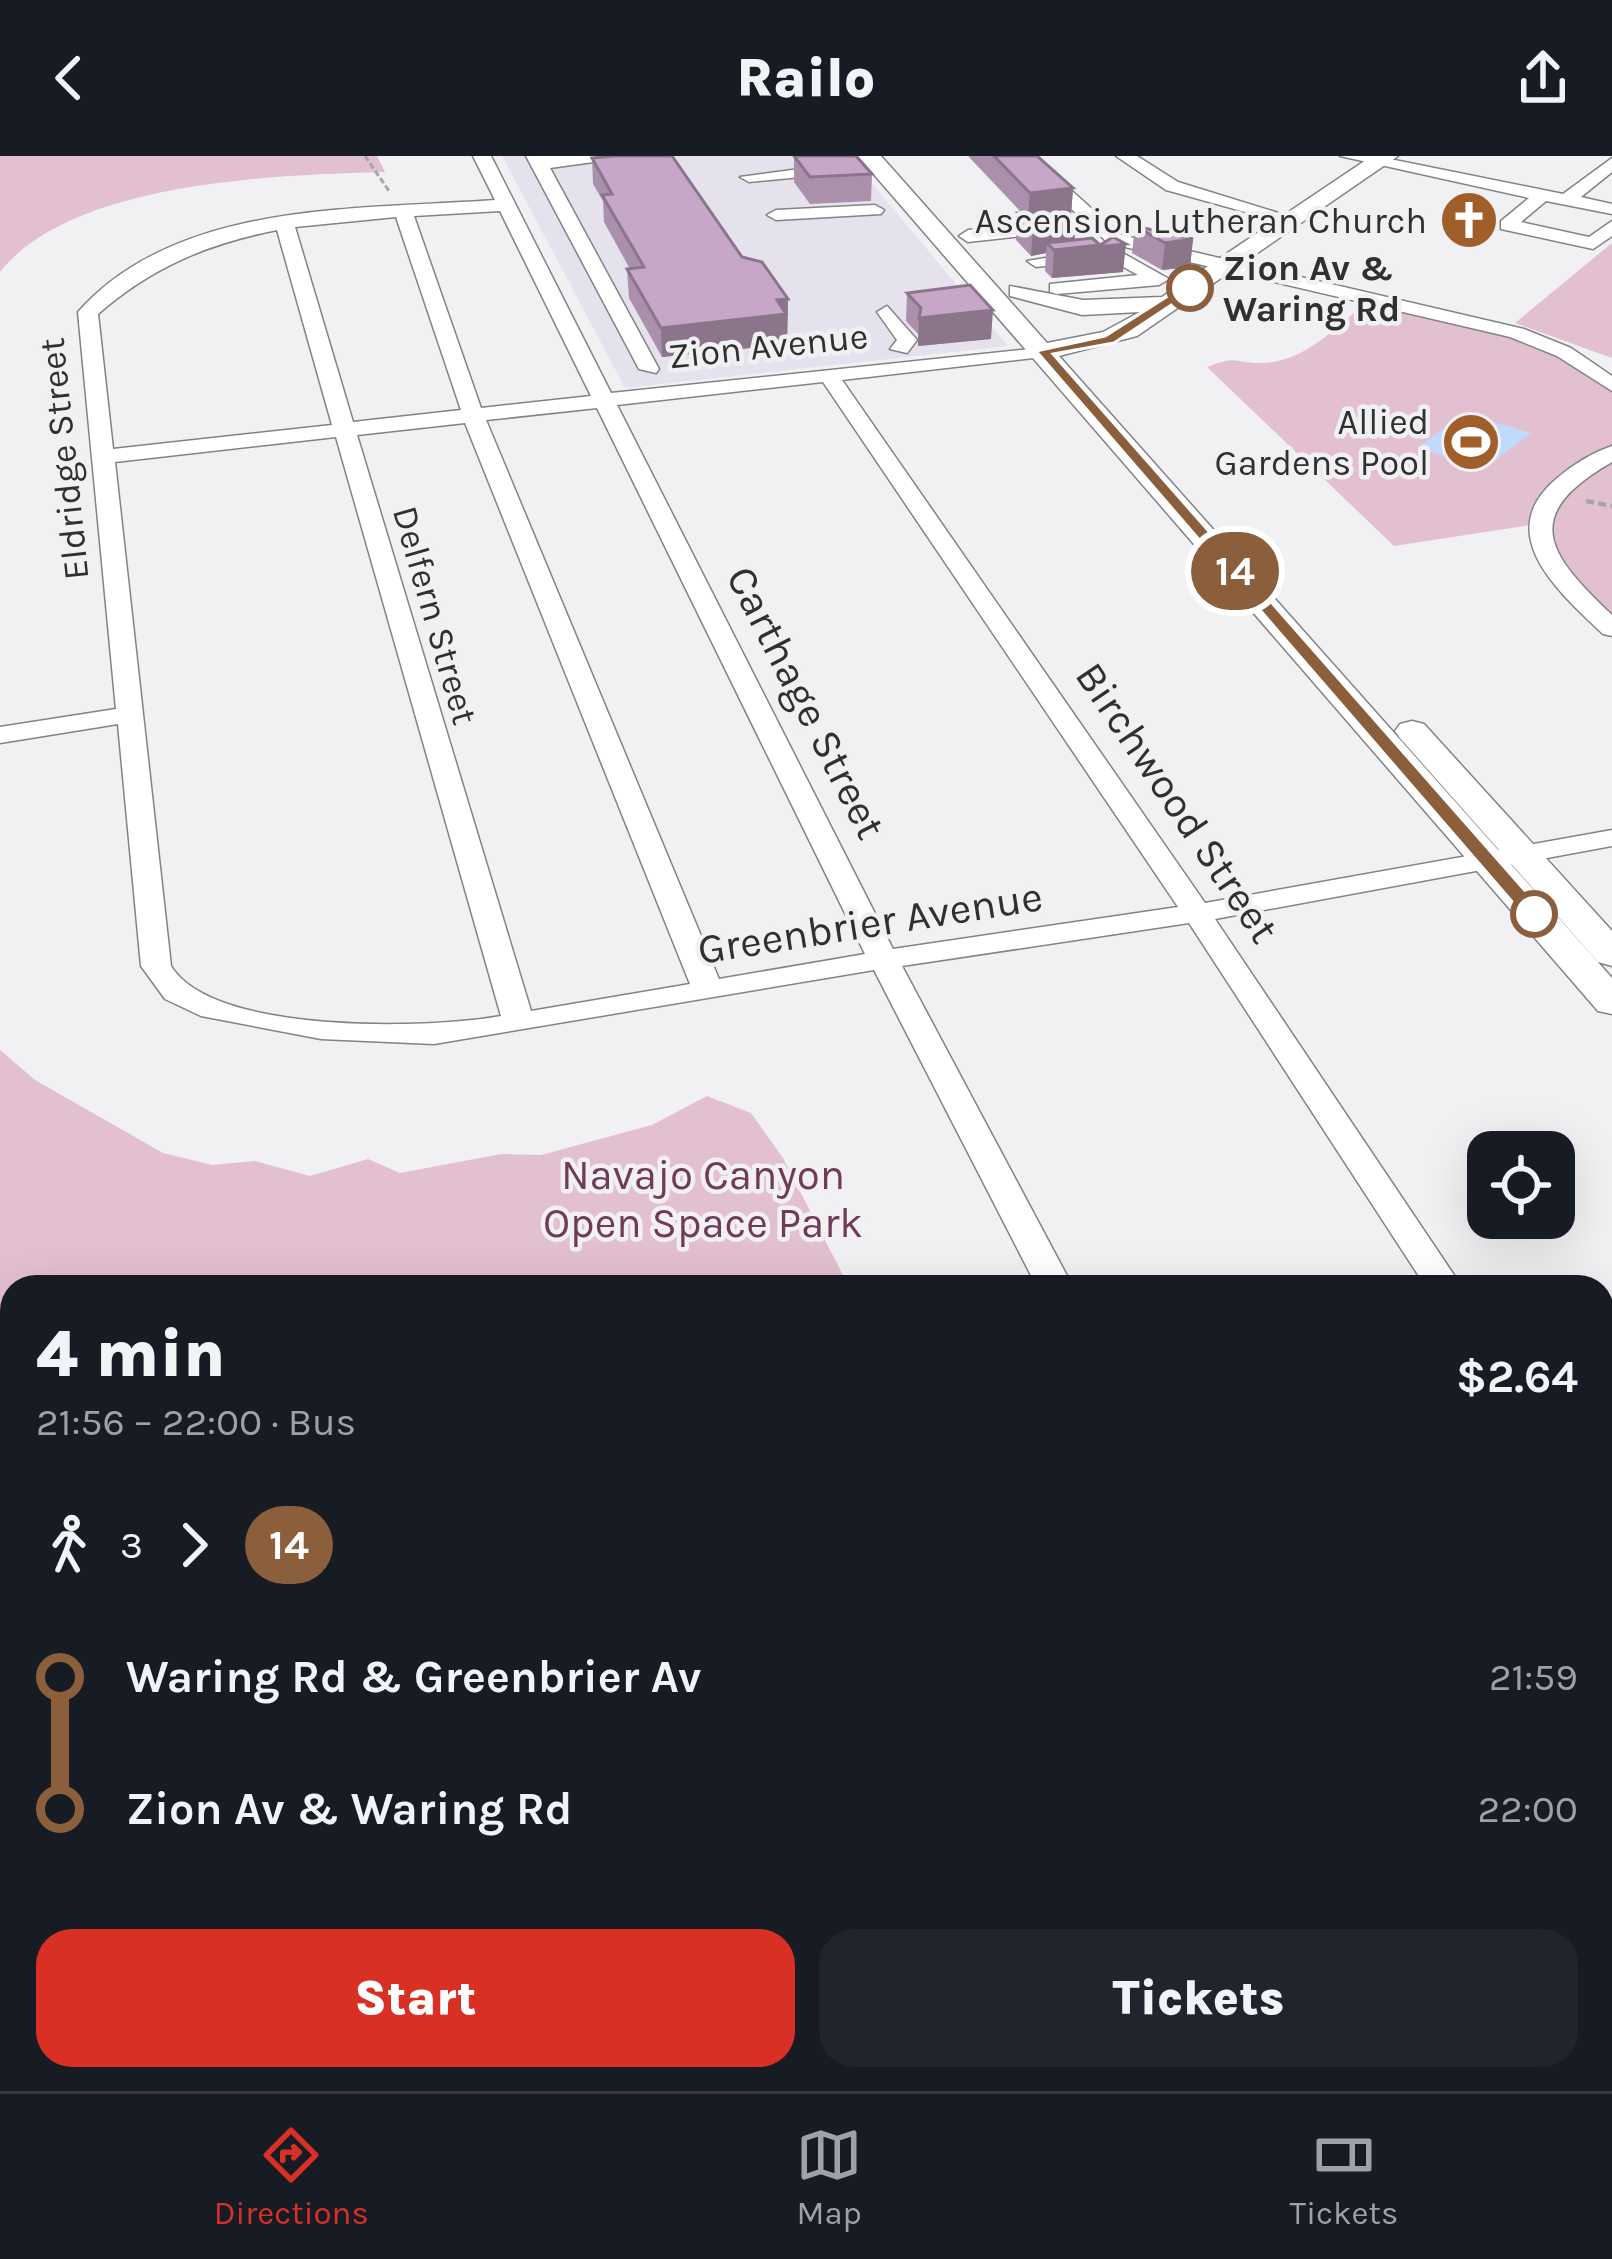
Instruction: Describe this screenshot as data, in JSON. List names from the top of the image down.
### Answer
{
  "streets": {
    "main road": ["Zion Avenue"],
    "street": [
      "Eldridge Street",
      "Delfern Street",
      "Carthage Street",
      "Birchwood Street",
      "Greenbrier Avenue"
    ]
  },
  "crossings": [
    ["Zion Avenue", "Eldridge Street"],
    ["Zion Avenue", "Delfern Street"],
    ["Zion Avenue", "Carthage Street"],
    ["Zion Avenue", "Birchwood Street"],
    ["Eldridge Street", "Delfern Street"],
    ["Eldridge Street", "Carthage Street"],
    ["Eldridge Street", "Greenbrier Avenue"],
    ["Delfern Street", "Greenbrier Avenue"],
    ["Carthage Street", "Greenbrier Avenue"],
    ["Birchwood Street", "Greenbrier Avenue"]
  ],
  "parks": ["Navajo Canyon Open Space Park"],
  "places": {
    "church": ["Ascension Lutheran Church"],
    "other": ["Zion Av & Waring Rd"],
    "sports": ["Allied Gardens Pool"]
  },
  "lines": ["bus line 14"],
  "page": {
    "header": "Railo",
    "on_map": "14",
    "heading": ["4 min", "21:56 – 22:00 · Bus", "$2.64"],
    "legs": ["3", "14"],
    "list": [
      {
        "name": "Waring Rd & Greenbrier Av",
        "value": "21:59"
      },
      {
        "name": "Zion Av & Waring Rd",
        "value": "22:00"
      }
    ],
    "buttons": ["Start", "Tickets"],
    "tabs": ["Directions", "Map", "Tickets"]
  }
}
